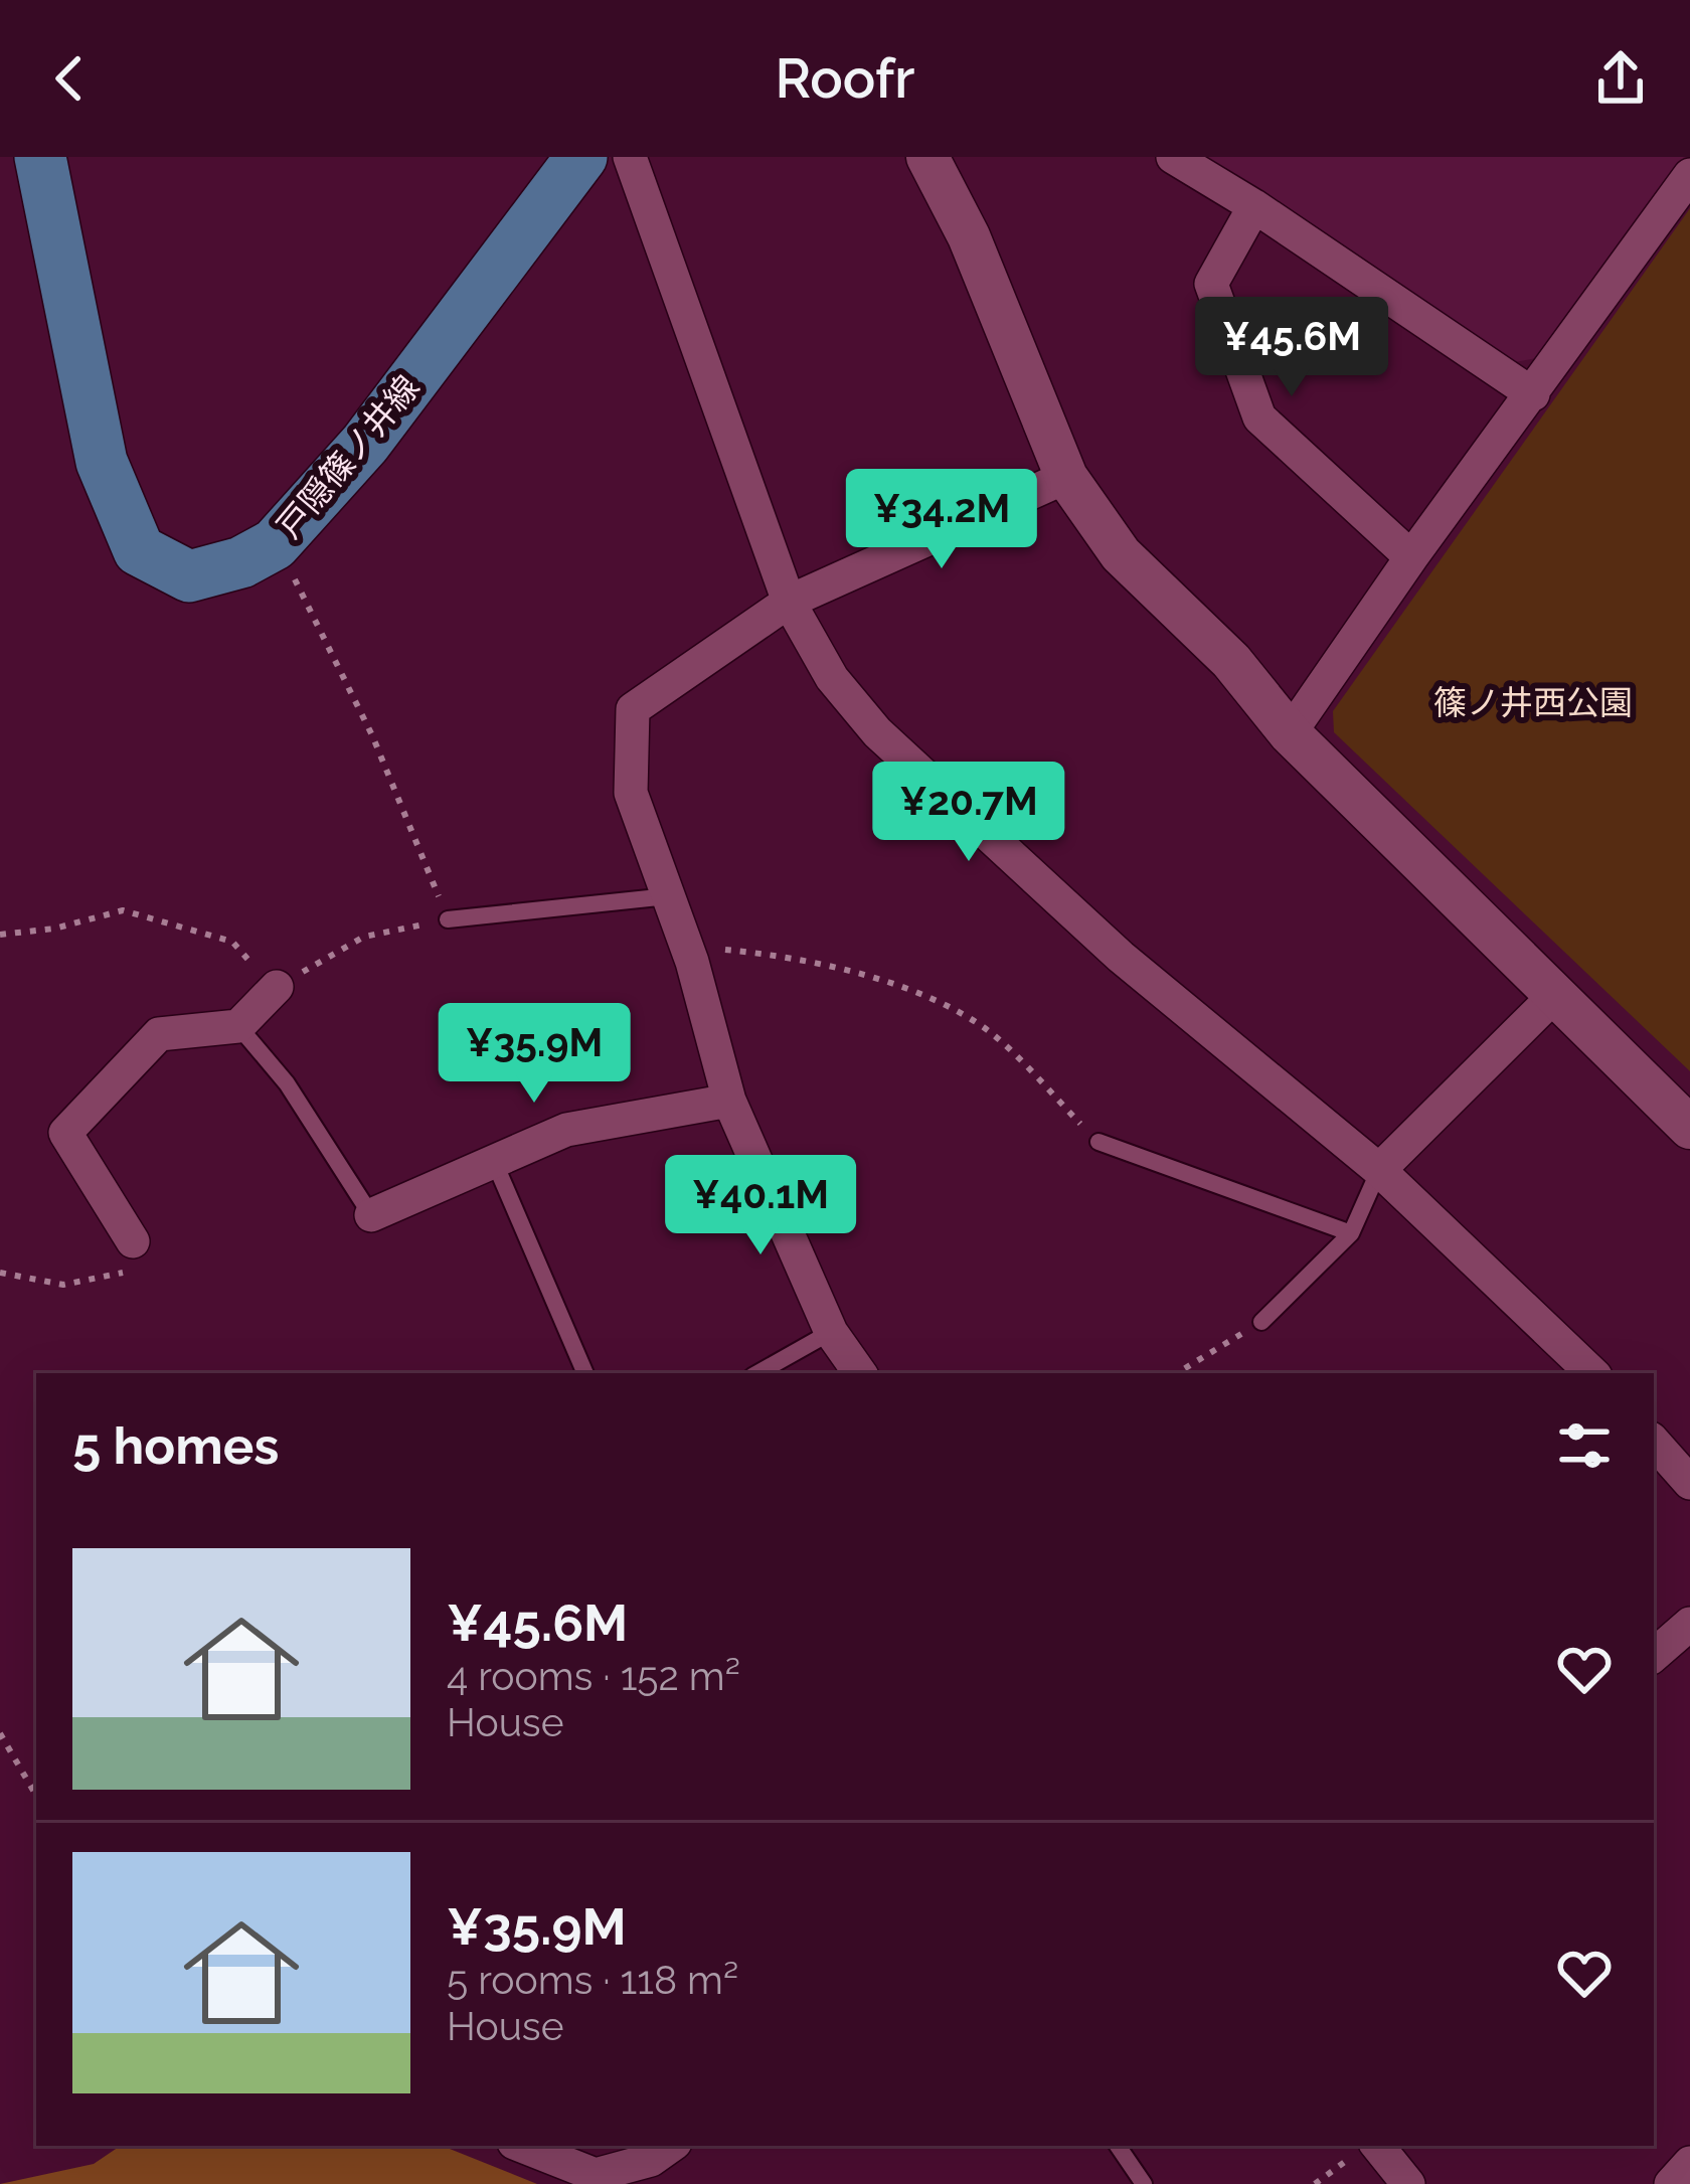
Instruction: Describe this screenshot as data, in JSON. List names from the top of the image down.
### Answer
{
  "streets": {
    "main road": ["戸隠篠ノ井線"]
  },
  "parks": ["篠ノ井西公園"],
  "page": {
    "header": "Roofr",
    "price": [
      "¥45.6M",
      "¥34.2M",
      "¥20.7M",
      "¥35.9M",
      "¥40.1M"
    ],
    "heading": "5 homes",
    "list": [
      {
        "name": "¥45.6M",
        "note": "4 rooms · 152 m² · House"
      },
      {
        "name": "¥35.9M",
        "note": "5 rooms · 118 m² · House"
      }
    ]
  }
}
